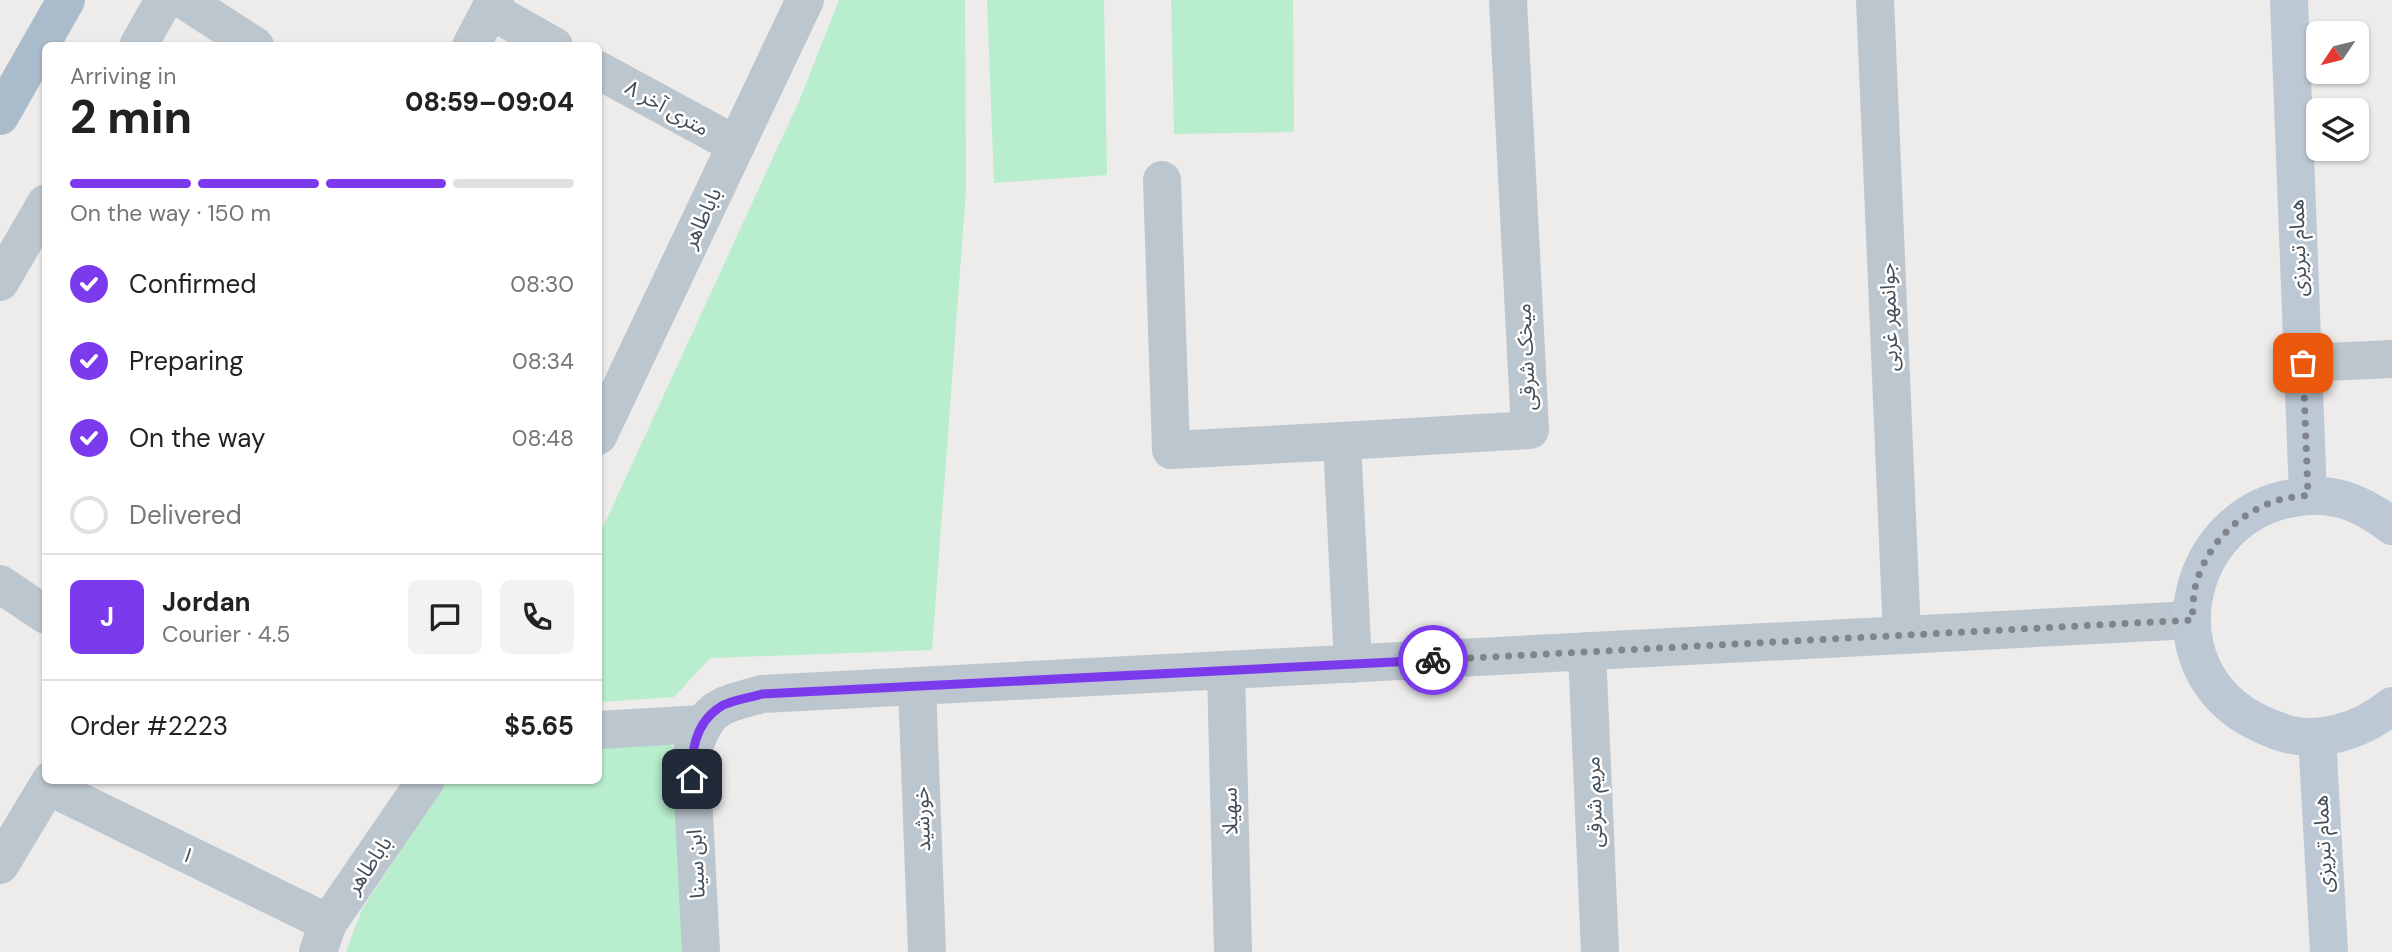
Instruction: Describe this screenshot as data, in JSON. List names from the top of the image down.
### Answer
{
  "streets": {
    "main road": ["همام تبریزی"],
    "street": [
      "۸ متری آخر",
      "باباطاهر",
      "جوانمهر غربی",
      "میخک شرقی",
      "مریم شرقی",
      "سهیلا",
      "خورشید",
      "۱",
      "ابن سینا"
    ]
  },
  "crossings": [
    ["۸ متری آخر", "باباطاهر"],
    ["باباطاهر", "۱"]
  ],
  "north": "bottom left",
  "page": {
    "heading": ["2 min", "Arriving in", "08:59–09:04"],
    "panel": [
      "Jordan",
      "Courier · 4.5",
      "Order #2223",
      "$5.65"
    ],
    "bar": "On the way · 150 m",
    "list": [
      ["Confirmed", "08:30"],
      ["Preparing", "08:34"],
      ["On the way", "08:48"],
      "Delivered"
    ],
    "round": "J"
  }
}
